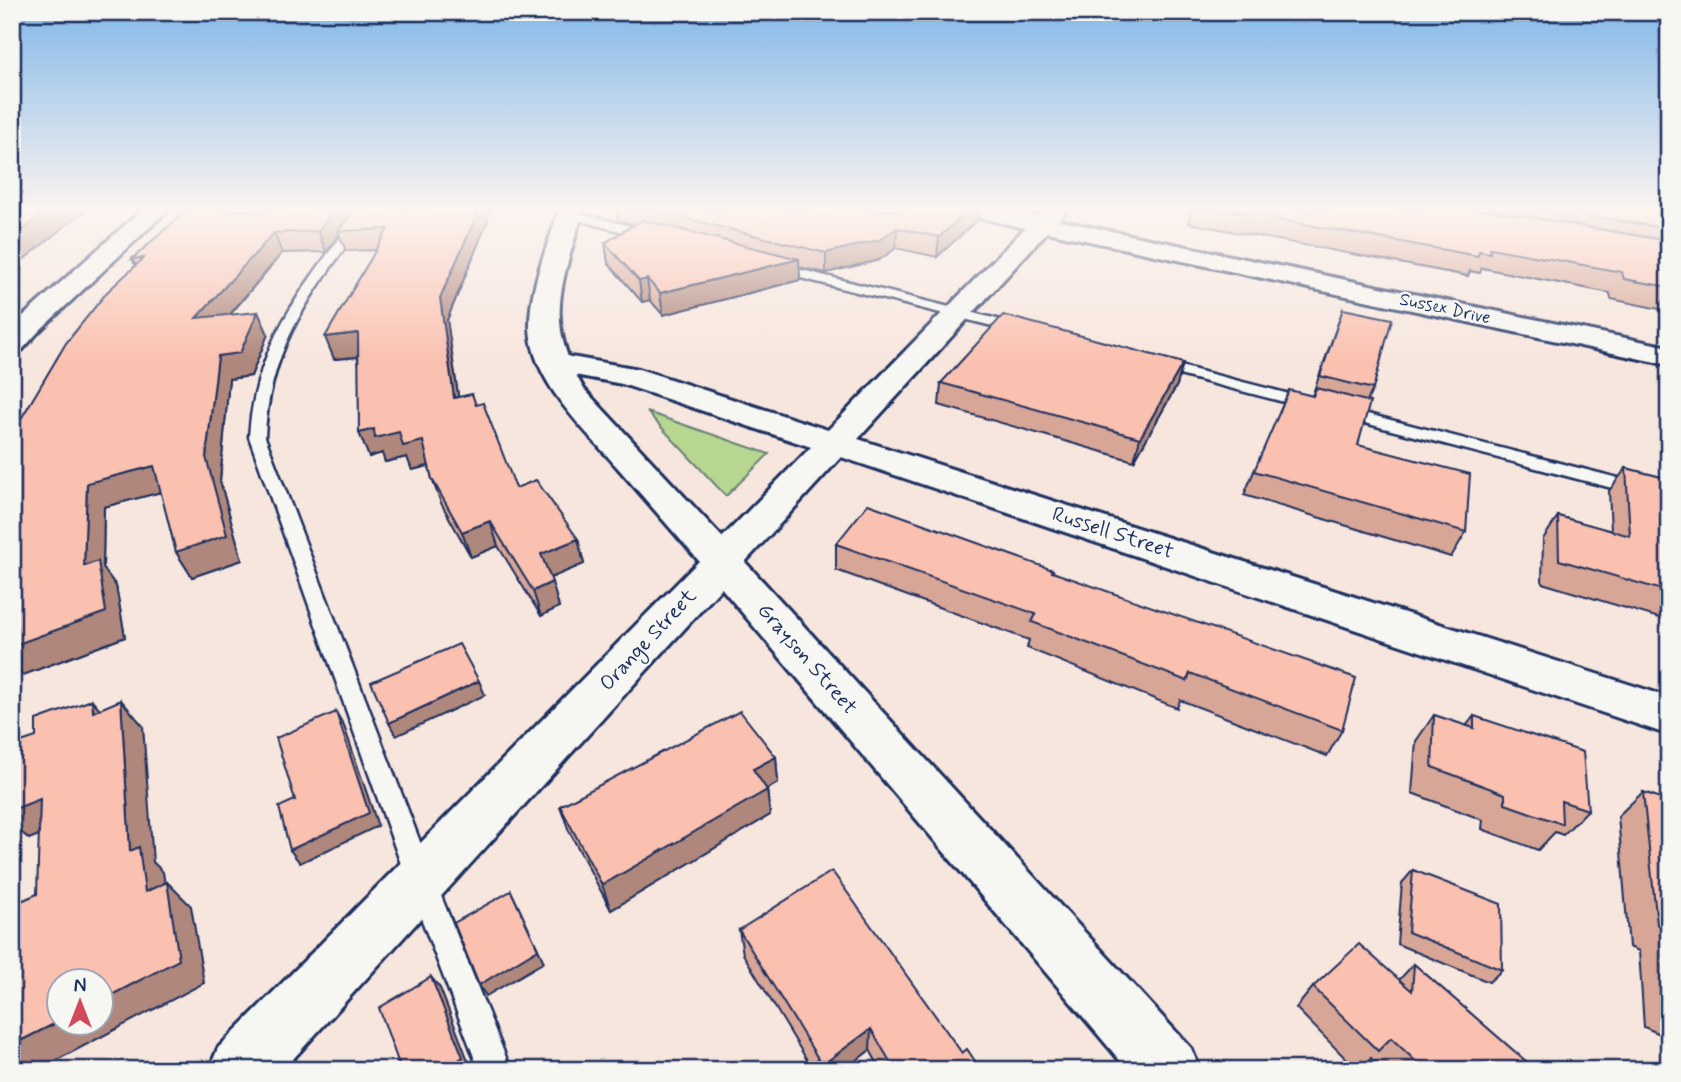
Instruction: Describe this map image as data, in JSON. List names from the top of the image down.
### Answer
{
  "streets": {
    "street": [
      "Sussex Drive",
      "Russell Street",
      "Orange Street",
      "Grayson Street"
    ]
  },
  "crossings": [
    ["Russell Street", "Orange Street"],
    ["Russell Street", "Grayson Street"],
    ["Orange Street", "Grayson Street"]
  ],
  "north": "top"
}
